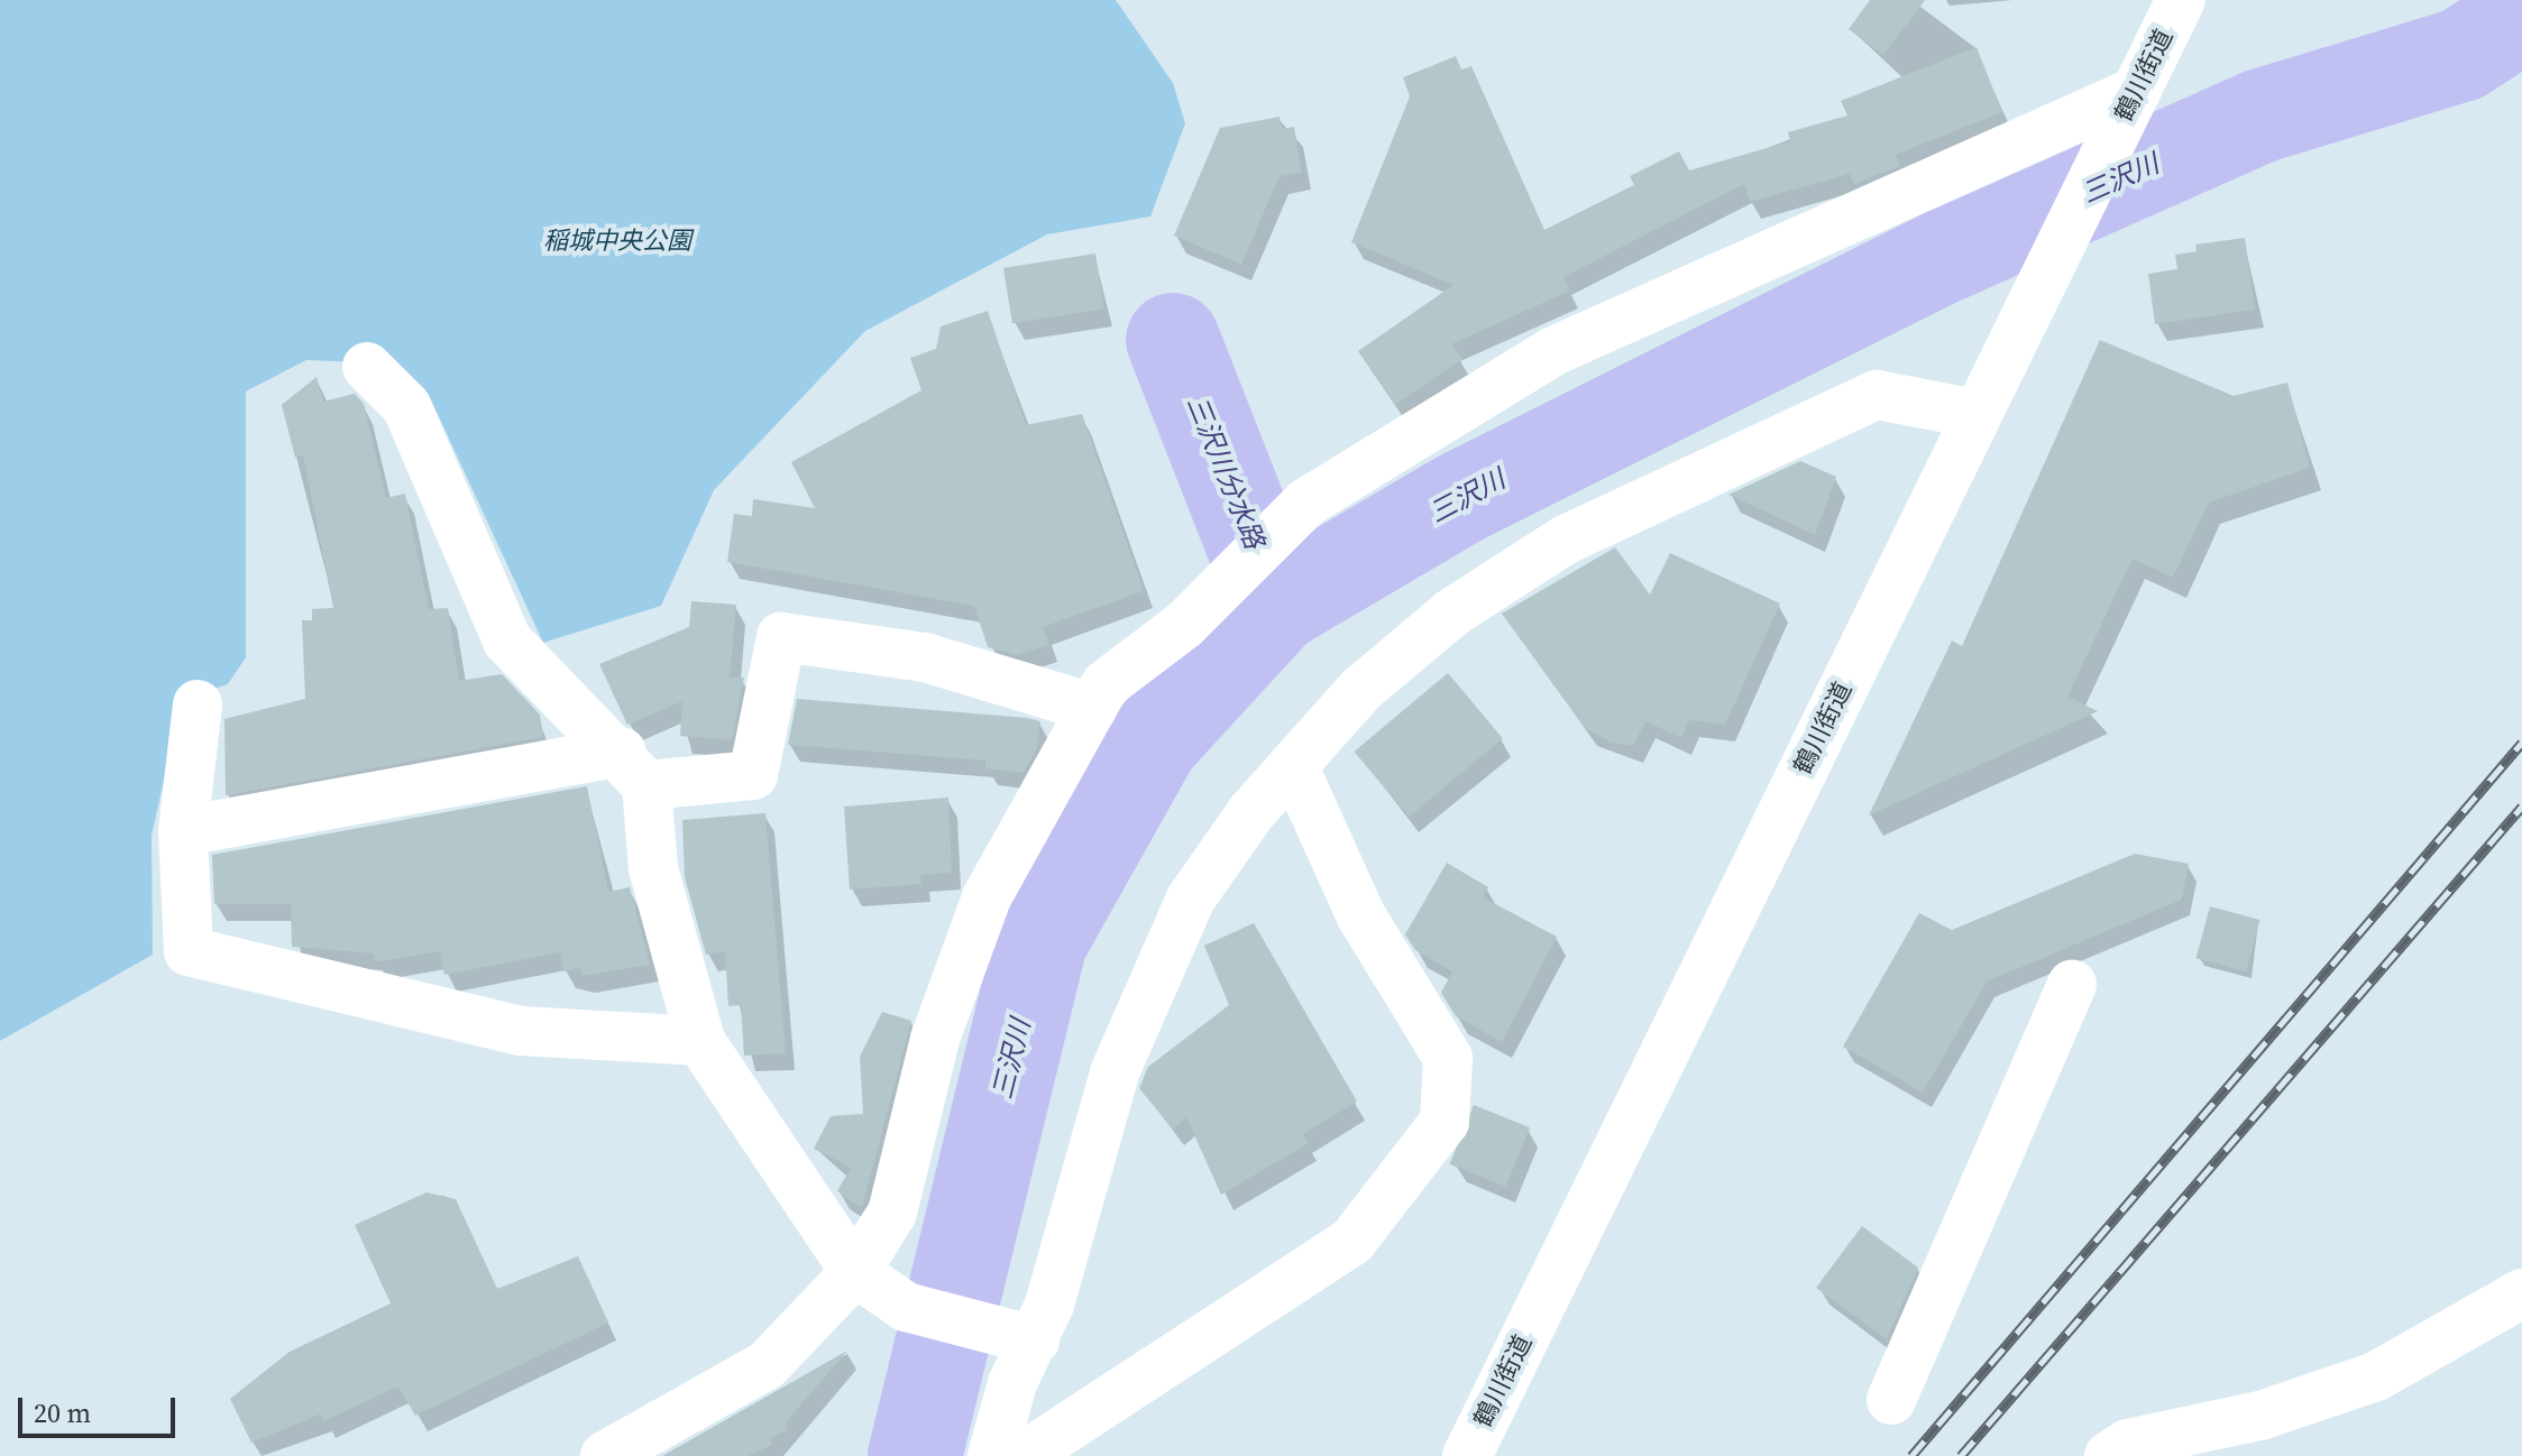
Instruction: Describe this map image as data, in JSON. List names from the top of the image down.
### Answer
{
  "streets": {
    "street": ["鶴川街道"]
  },
  "water": ["三沢川", "三沢川分水路"],
  "parks": ["稲城中央公園"],
  "scale_bar": "20 m"
}
